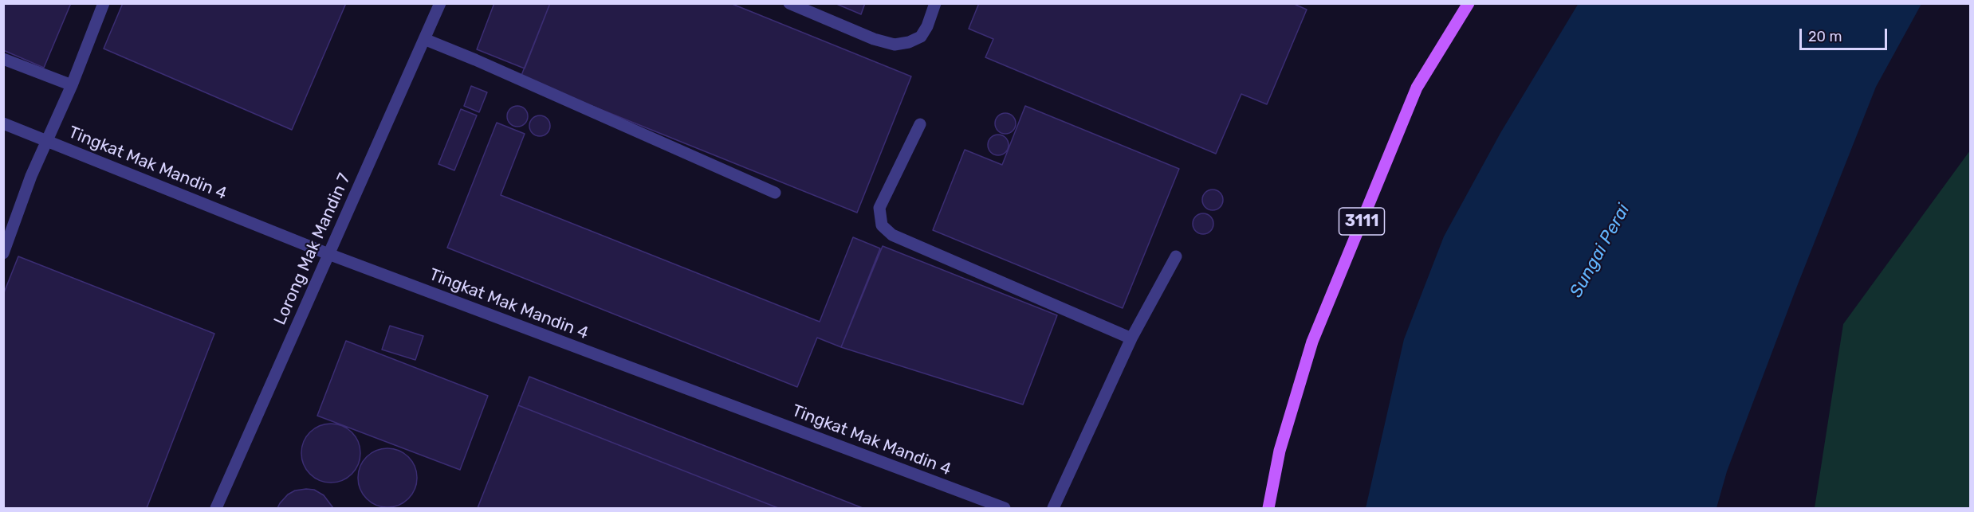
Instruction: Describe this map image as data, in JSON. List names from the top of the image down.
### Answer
{
  "streets": {
    "main road": ["3111"],
    "street": ["Tingkat Mak Mandin 4", "Lorong Mak Mandin 7"]
  },
  "crossings": [
    ["Tingkat Mak Mandin 4", "Lorong Mak Mandin 7"]
  ],
  "water": ["Sungai Perai"],
  "scale_bar": "20 m"
}
